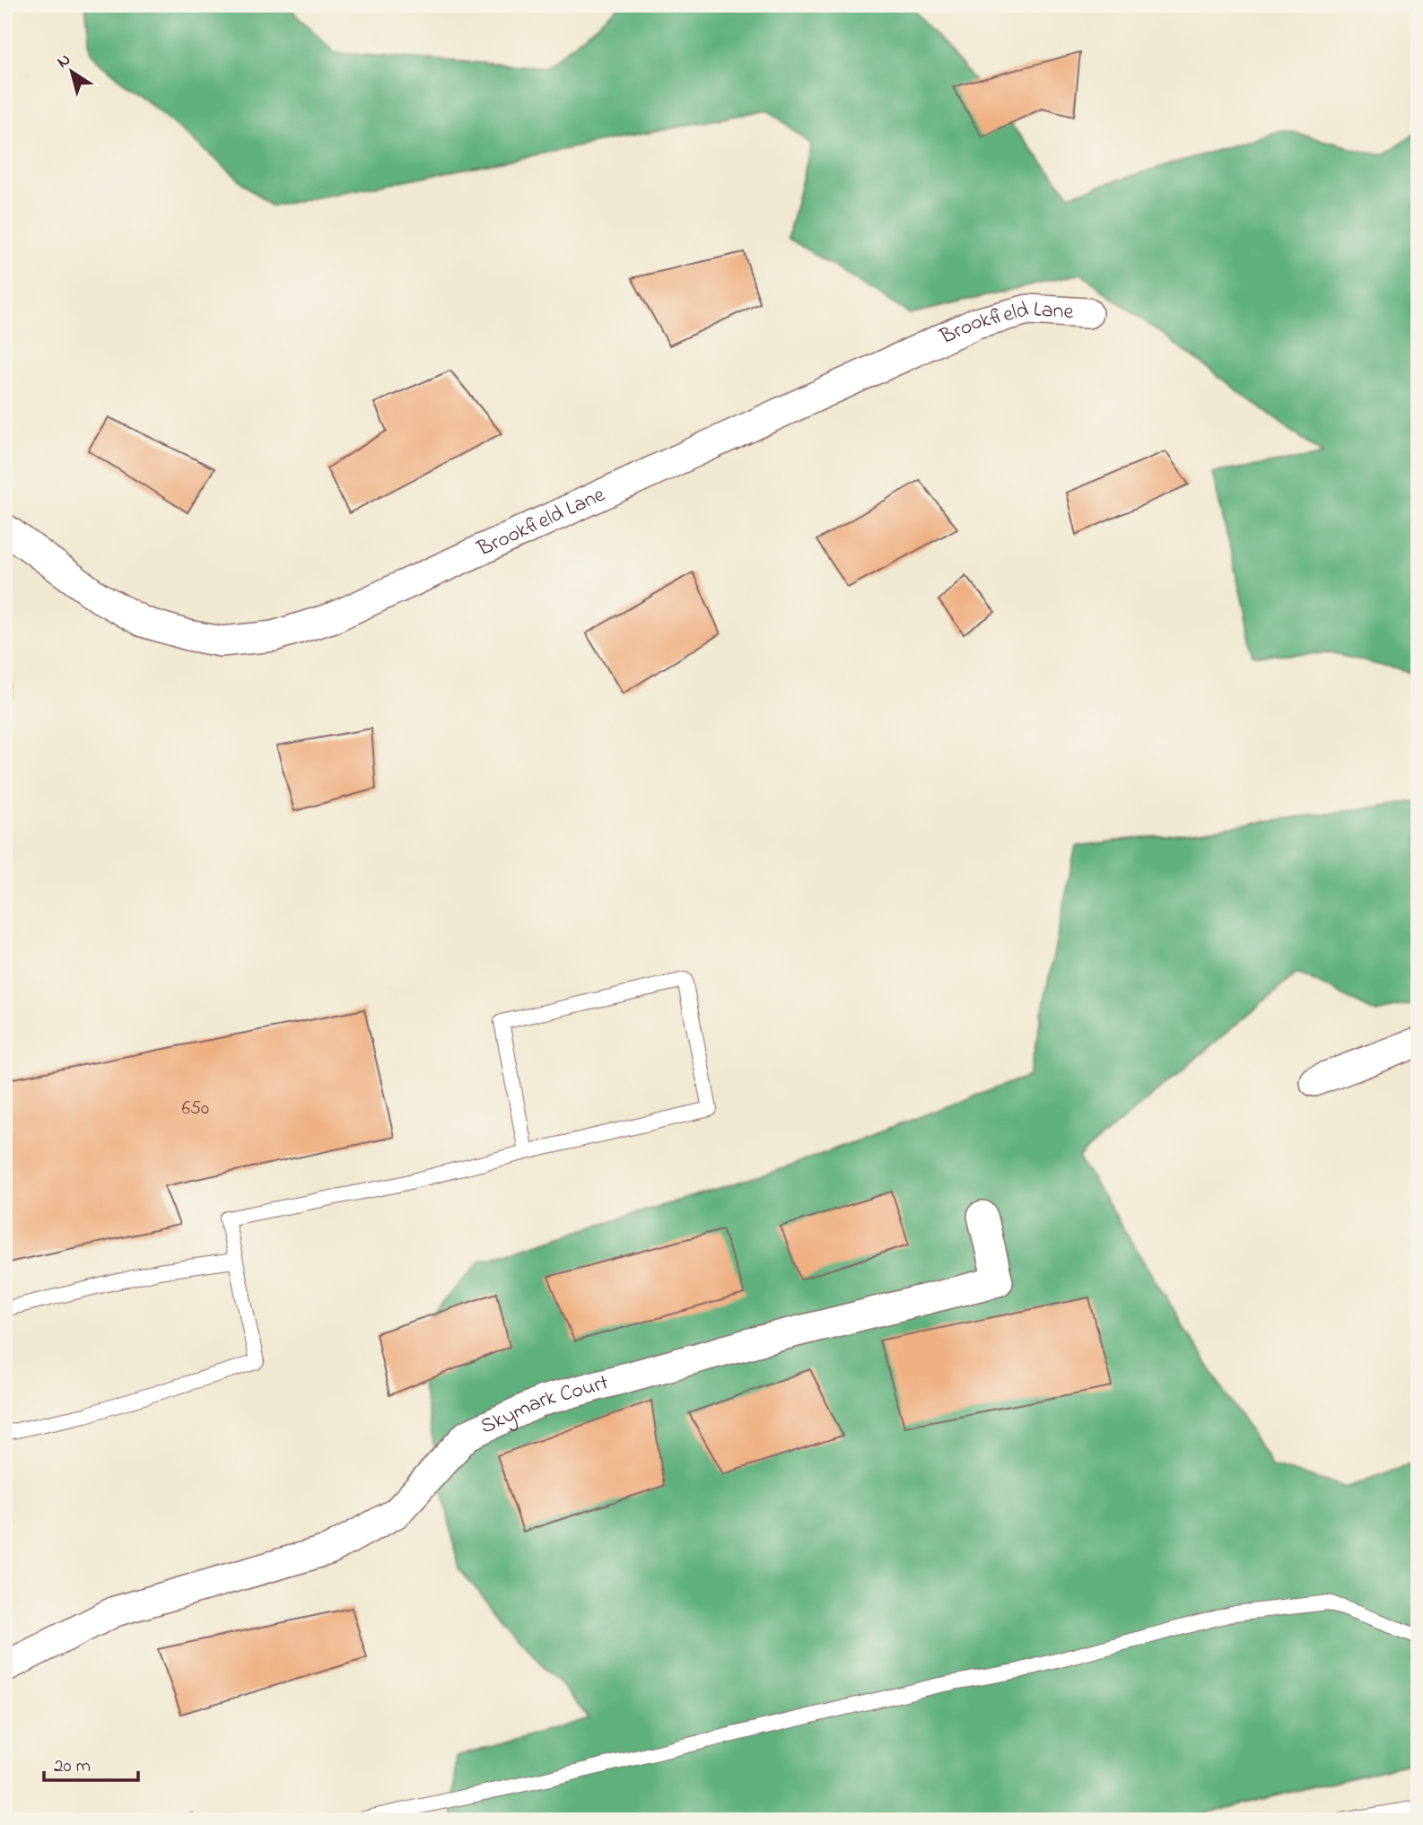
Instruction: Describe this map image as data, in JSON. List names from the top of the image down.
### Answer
{
  "streets": {
    "street": ["Brookfield Lane", "Skymark Court"]
  },
  "house_numbers": ["650"],
  "scale_bar": "20 m",
  "north": "top left"
}
